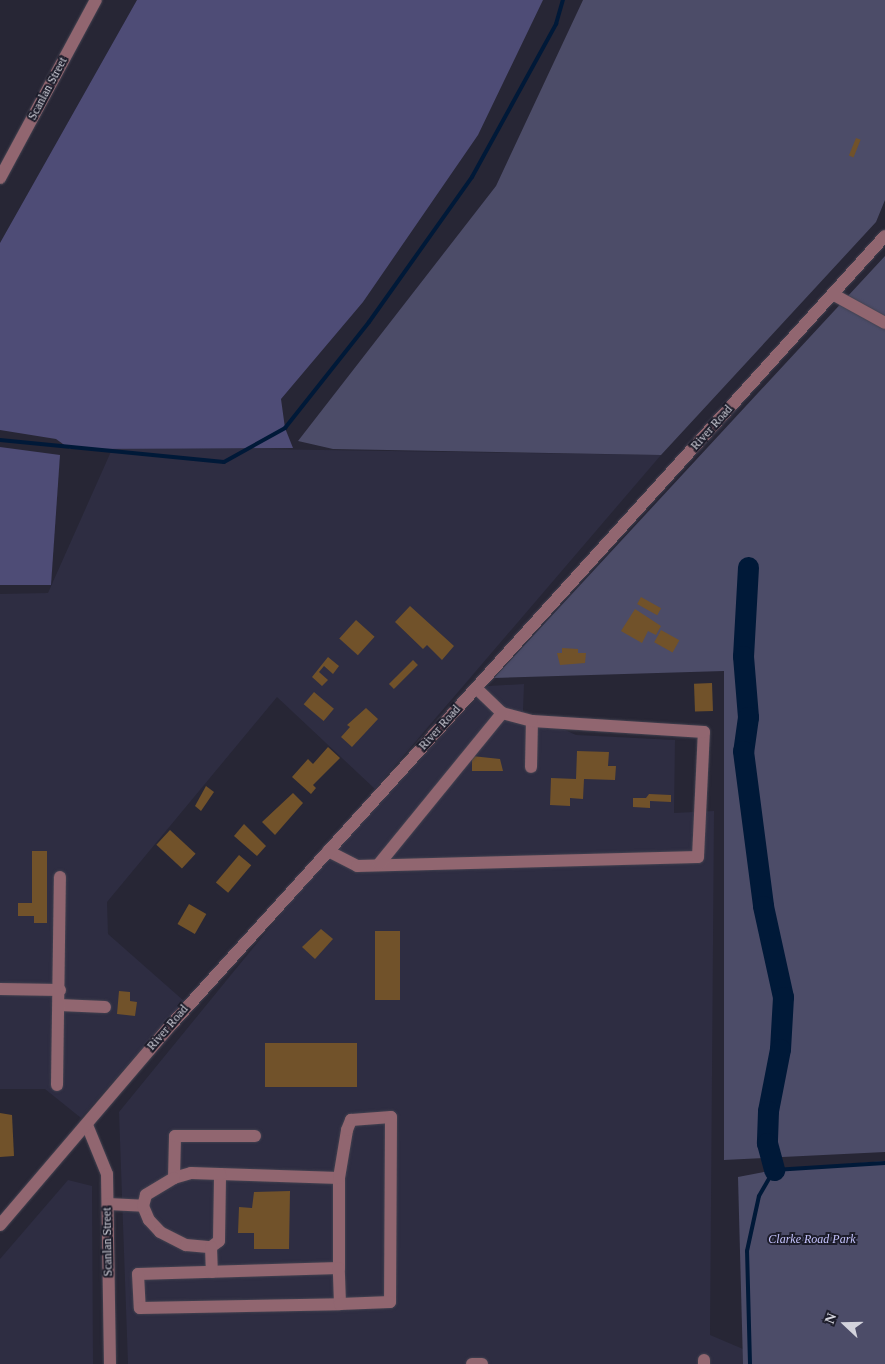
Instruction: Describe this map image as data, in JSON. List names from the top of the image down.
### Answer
{
  "streets": {
    "street": ["Scanlan Street", "River Road"]
  },
  "crossings": [
    ["Scanlan Street", "River Road"]
  ],
  "parks": ["Clarke Road Park"],
  "north": "left"
}
